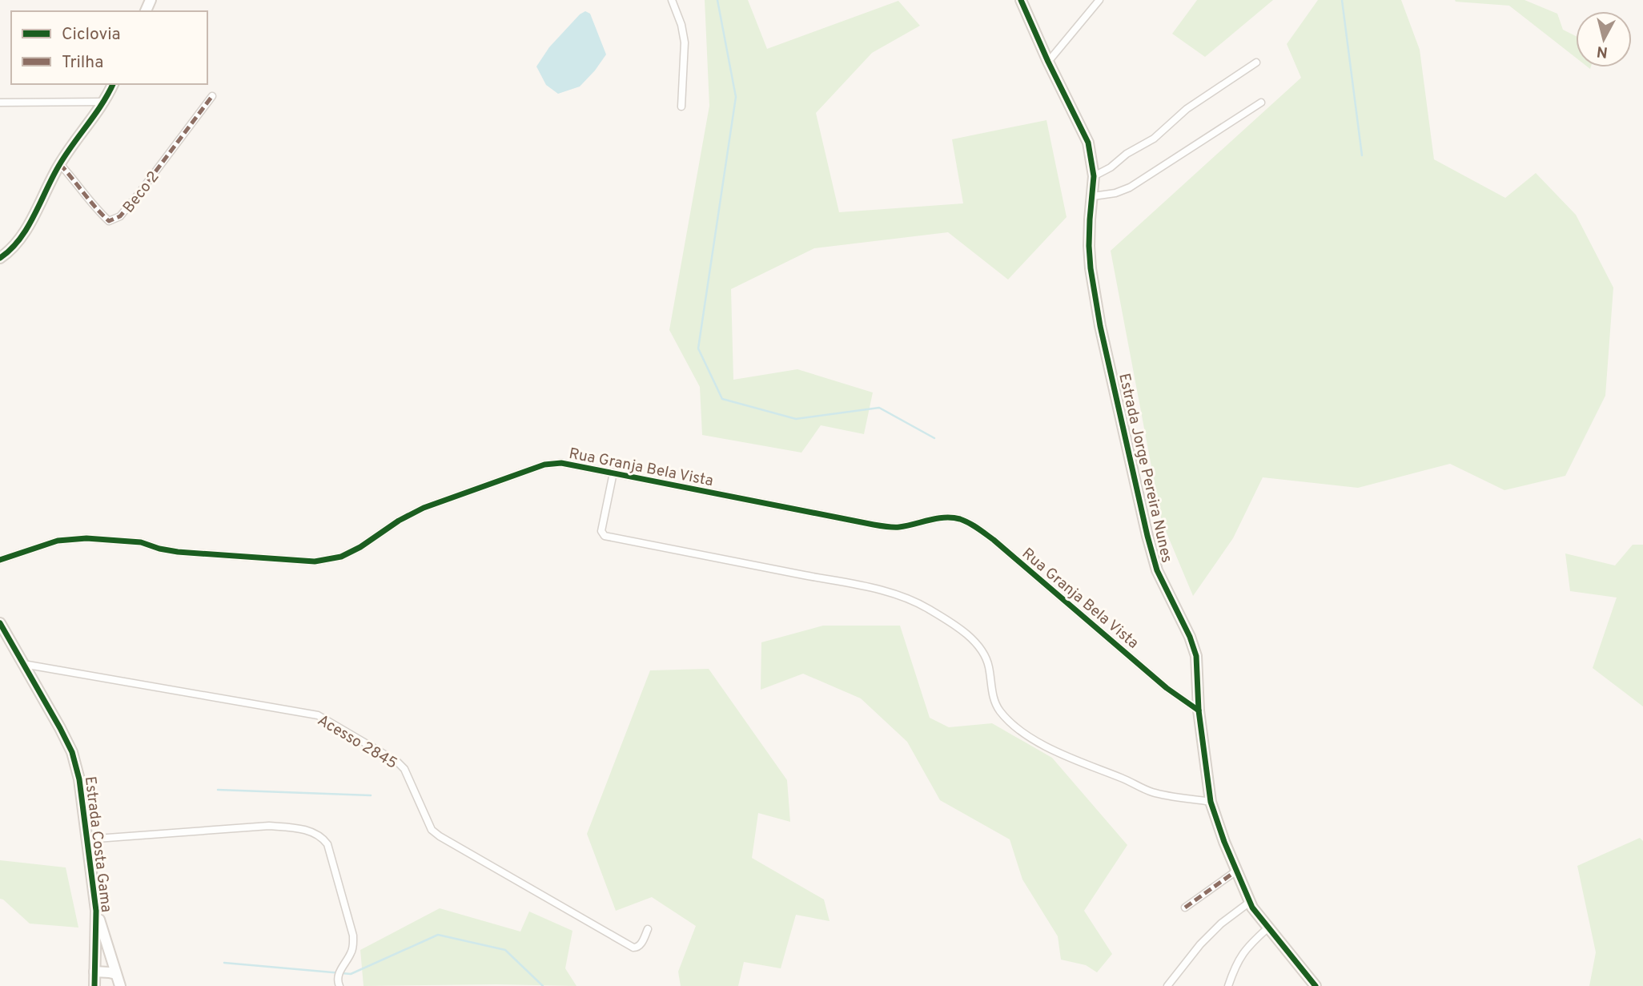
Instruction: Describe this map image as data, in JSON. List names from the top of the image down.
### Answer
{
  "streets": {
    "street": [
      "Beco 2",
      "Rua Granja Bela Vista",
      "Estrada Jorge Pereira Nunes",
      "Acesso 2845",
      "Estrada Costa Gama"
    ]
  },
  "crossings": [
    ["Rua Granja Bela Vista", "Estrada Jorge Pereira Nunes"],
    ["Acesso 2845", "Estrada Costa Gama"]
  ],
  "legend": ["Ciclovia", "Trilha"],
  "north": "bottom"
}
